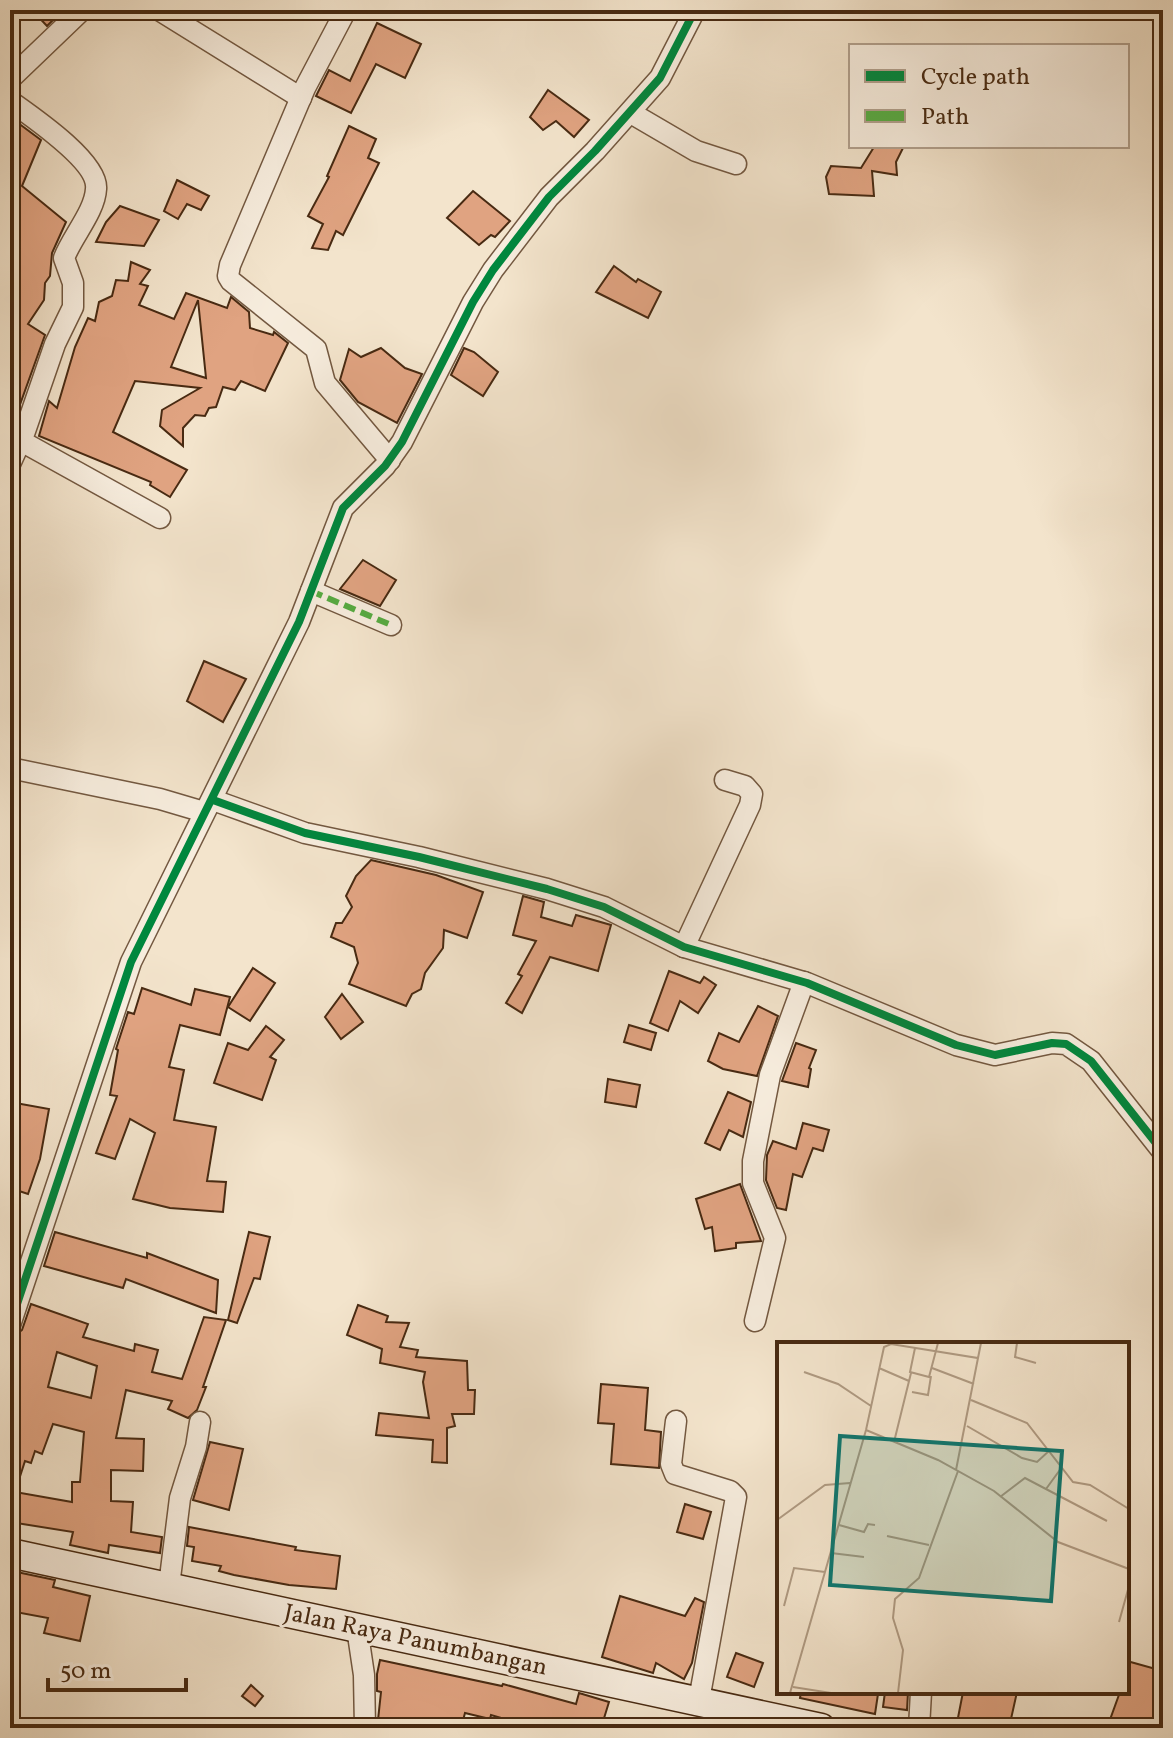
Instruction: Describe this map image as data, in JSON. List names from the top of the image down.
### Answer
{
  "streets": {
    "main road": ["Jalan Raya Panumbangan"]
  },
  "legend": ["Cycle path", "Path"],
  "scale_bar": "50 m"
}
